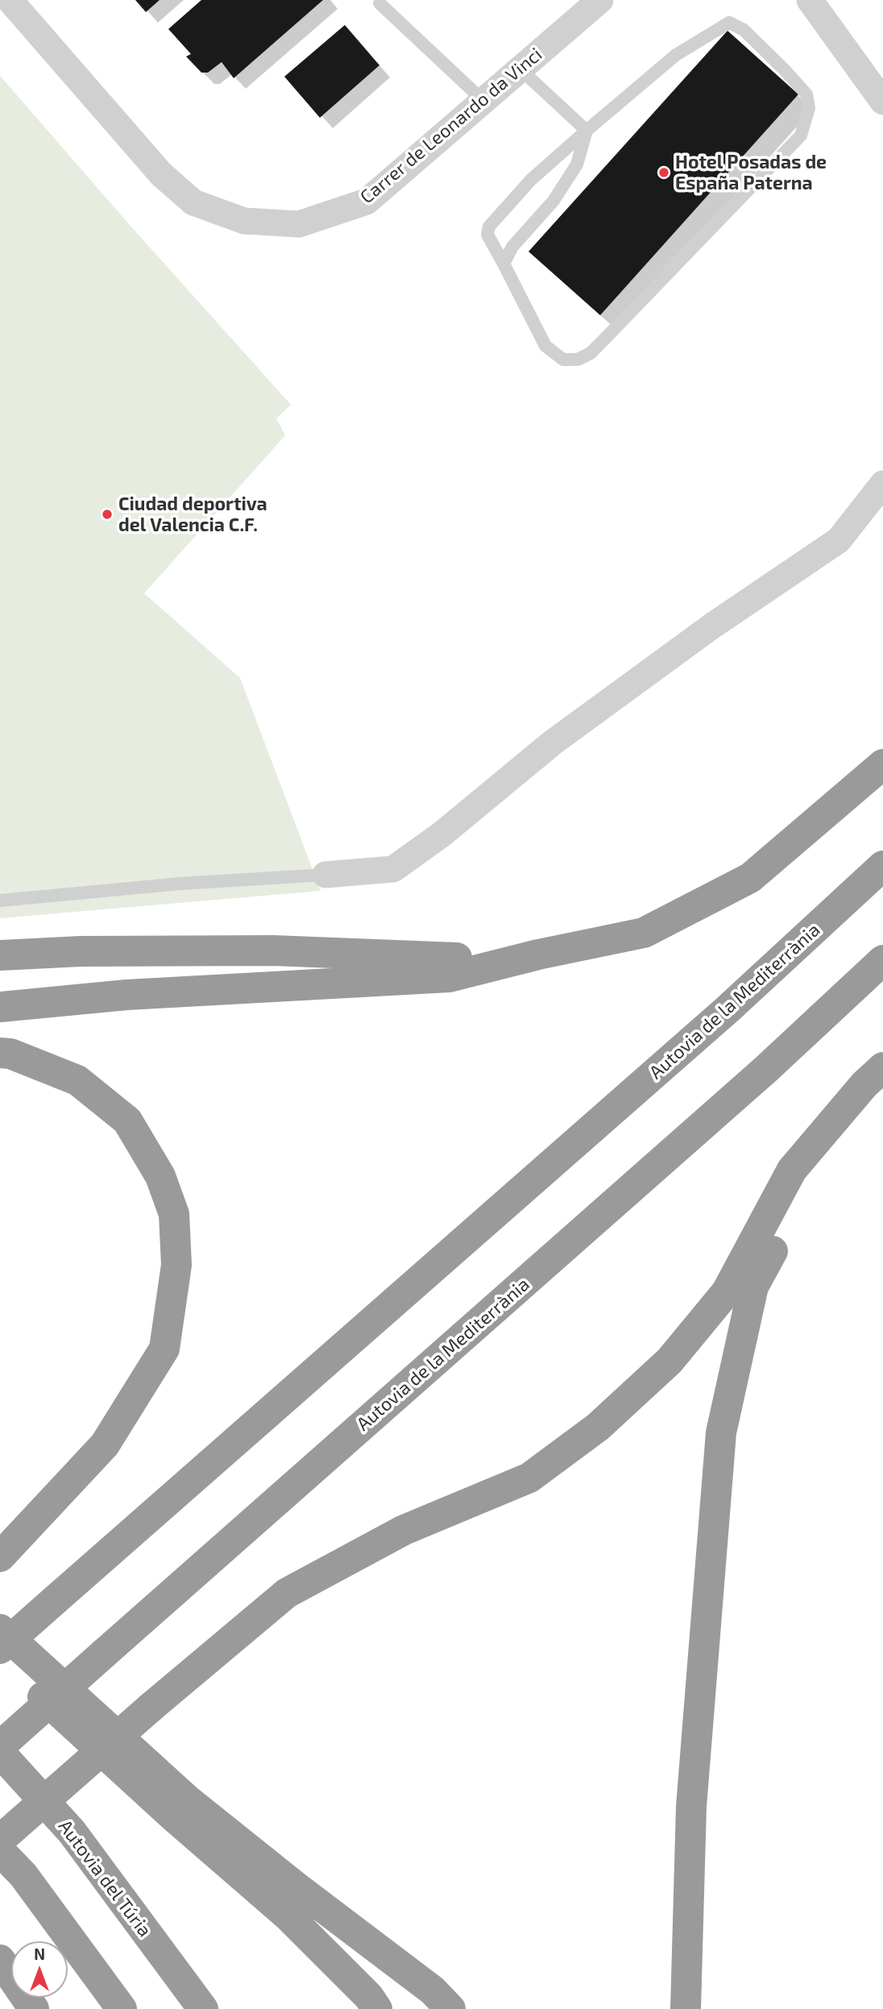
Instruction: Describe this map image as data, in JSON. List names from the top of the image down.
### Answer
{
  "streets": {
    "highway": ["Autovia de la Mediterrània", "Autovia del Túria"],
    "street": ["Carrer de Leonardo da Vinci"]
  },
  "places": ["Hotel Posadas de España Paterna", "Ciudad deportiva del Valencia C.F."],
  "north": "top"
}
